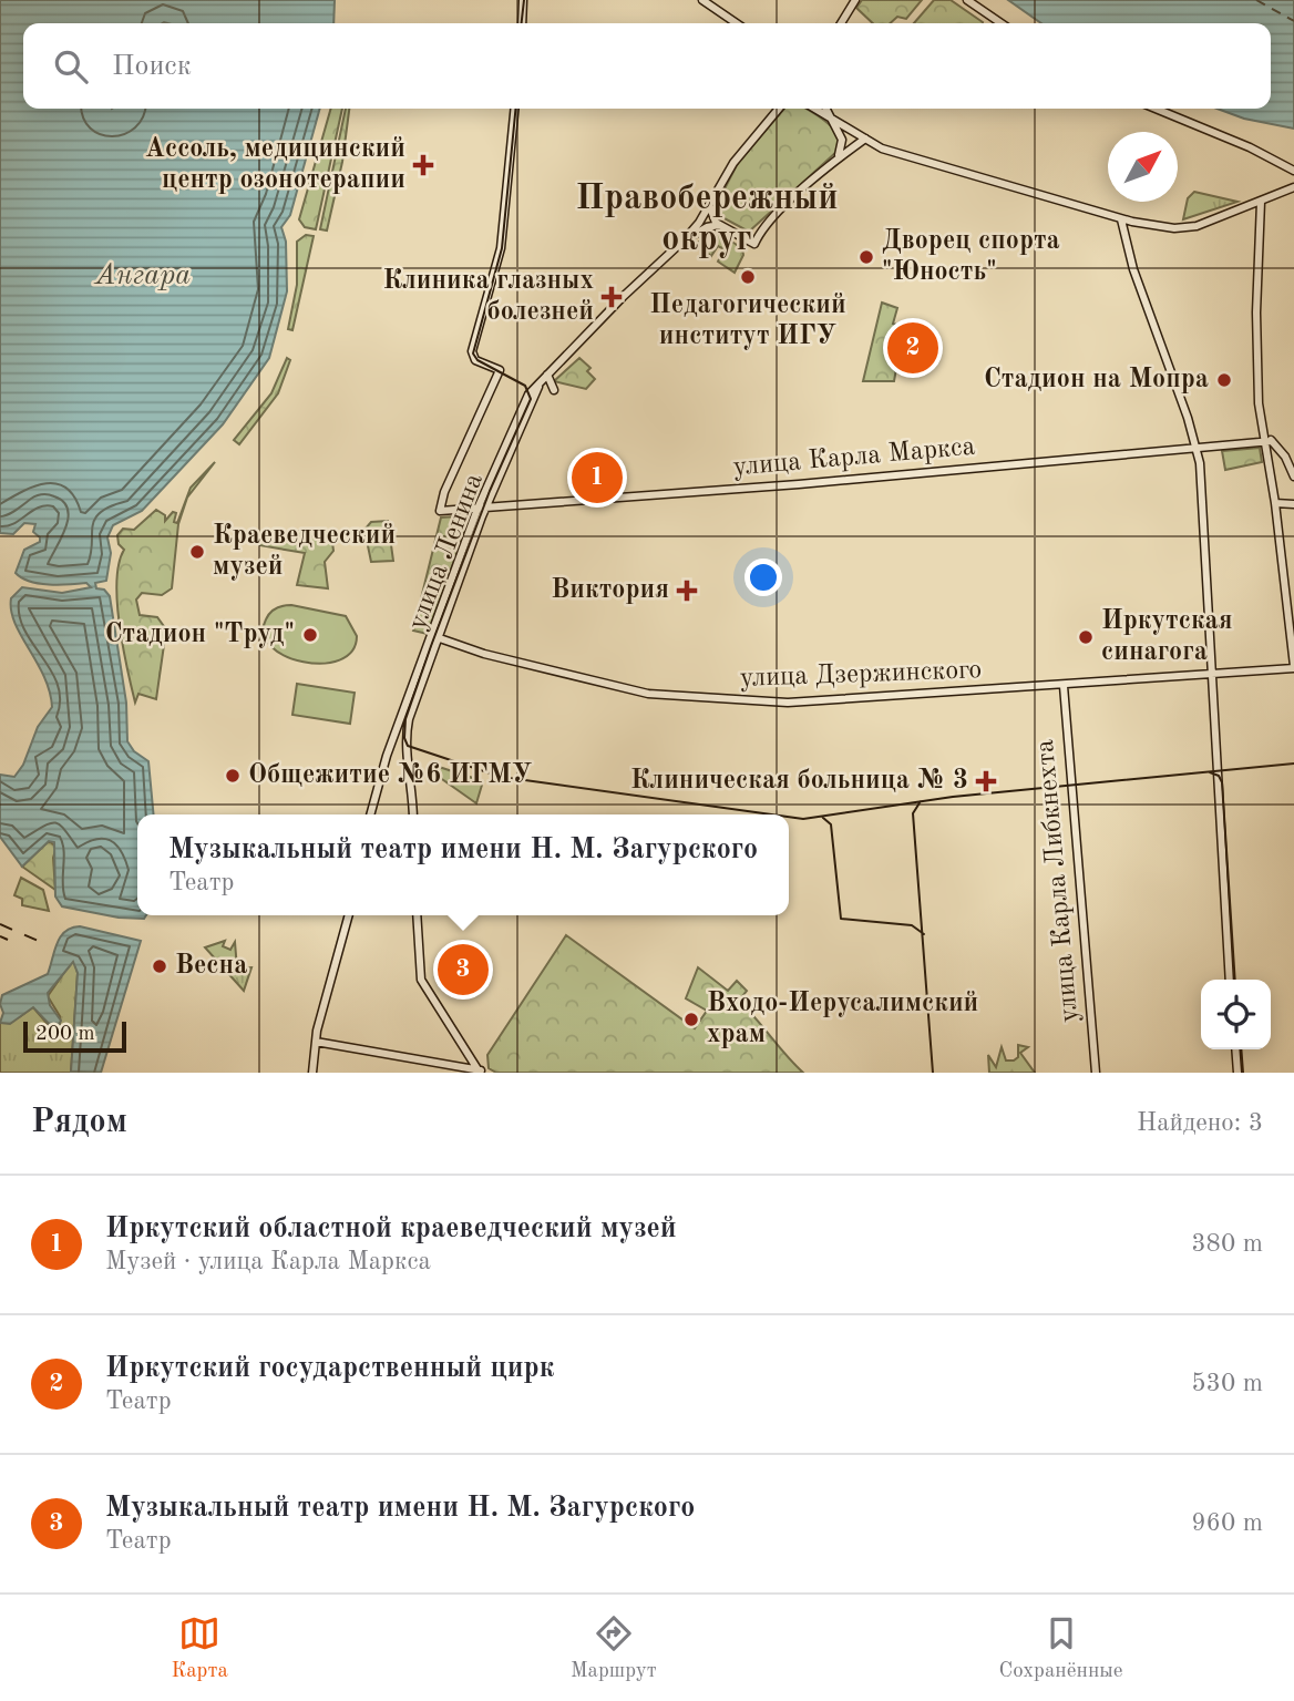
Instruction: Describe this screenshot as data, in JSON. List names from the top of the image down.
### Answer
{
  "streets": {
    "main road": [
      "улица Карла Маркса",
      "улица Ленина",
      "улица Дзержинского",
      "улица Карла Либкнехта"
    ]
  },
  "crossings": [
    ["улица Карла Маркса", "улица Ленина"],
    ["улица Ленина", "улица Дзержинского"],
    ["улица Дзержинского", "улица Карла Либкнехта"]
  ],
  "districts": ["Правобережный округ"],
  "water": ["Ангара"],
  "places": {
    "health": [
      "Ассоль, медицинский центр озонотерапии",
      "Клиника глазных болезней",
      "Виктория",
      "Клиническая больница № 3"
    ],
    "other": [
      "Дворец спорта \"Юность\"",
      "Педагогический институт ИГУ",
      "Стадион на Мопра",
      "Краеведческий музей",
      "Стадион \"Труд\"",
      "Иркутская синагога",
      "Общежитие №6 ИГМУ",
      "Весна",
      "Входо-Иерусалимский храм"
    ]
  },
  "scale_bar": "200 m",
  "north": "top right",
  "page": {
    "search": "Поиск",
    "pins": ["2", "1", "3"],
    "popup": ["Музыкальный театр имени Н. М. Загурского", "Театр"],
    "scale": "200 m",
    "heading": ["Рядом", "Найдено: 3"],
    "list": [
      {
        "mark": "1",
        "name": "Иркутский областной краеведческий музей",
        "note": "Музей · улица Карла Маркса",
        "value": "380 m"
      },
      {
        "mark": "2",
        "name": "Иркутский государственный цирк",
        "note": "Театр",
        "value": "530 m"
      },
      {
        "mark": "3",
        "name": "Музыкальный театр имени Н. М. Загурского",
        "note": "Театр",
        "value": "960 m"
      }
    ],
    "nav": ["Карта", "Маршрут", "Сохранённые"]
  }
}
